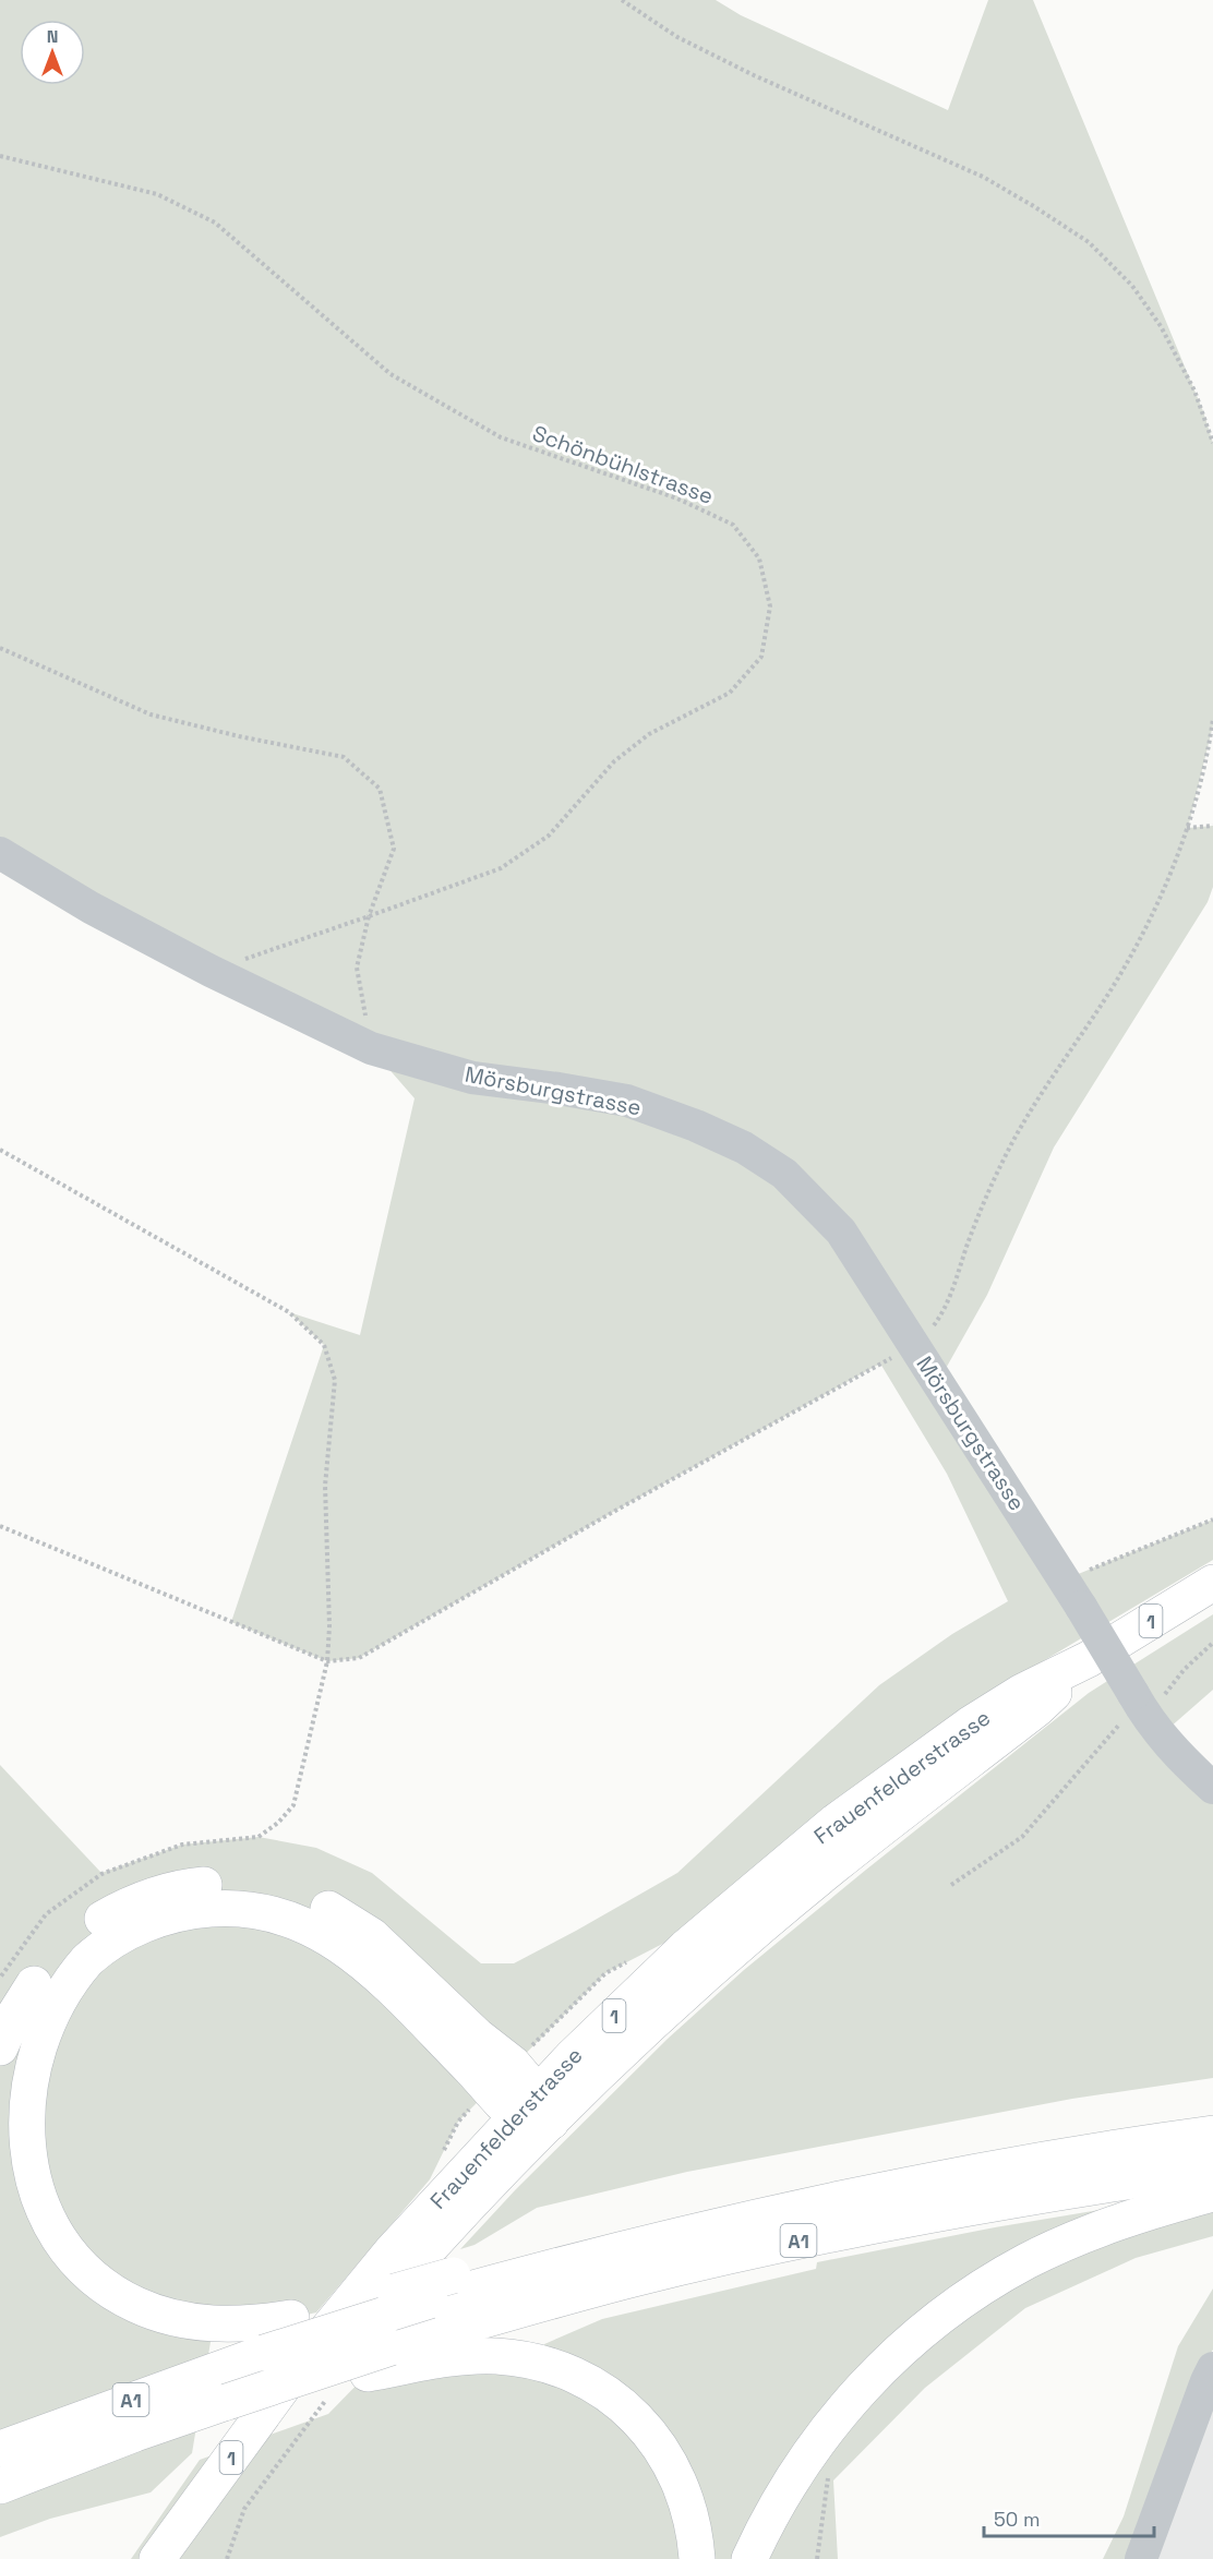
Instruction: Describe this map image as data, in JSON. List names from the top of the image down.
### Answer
{
  "streets": {
    "main road": ["1", "Frauenfelderstrasse", "A1"],
    "street": ["Mörsburgstrasse"],
    "path": ["Schönbühlstrasse"]
  },
  "crossings": [
    ["Schönbühlstrasse", "Mörsburgstrasse"]
  ],
  "scale_bar": "50 m",
  "north": "top"
}
